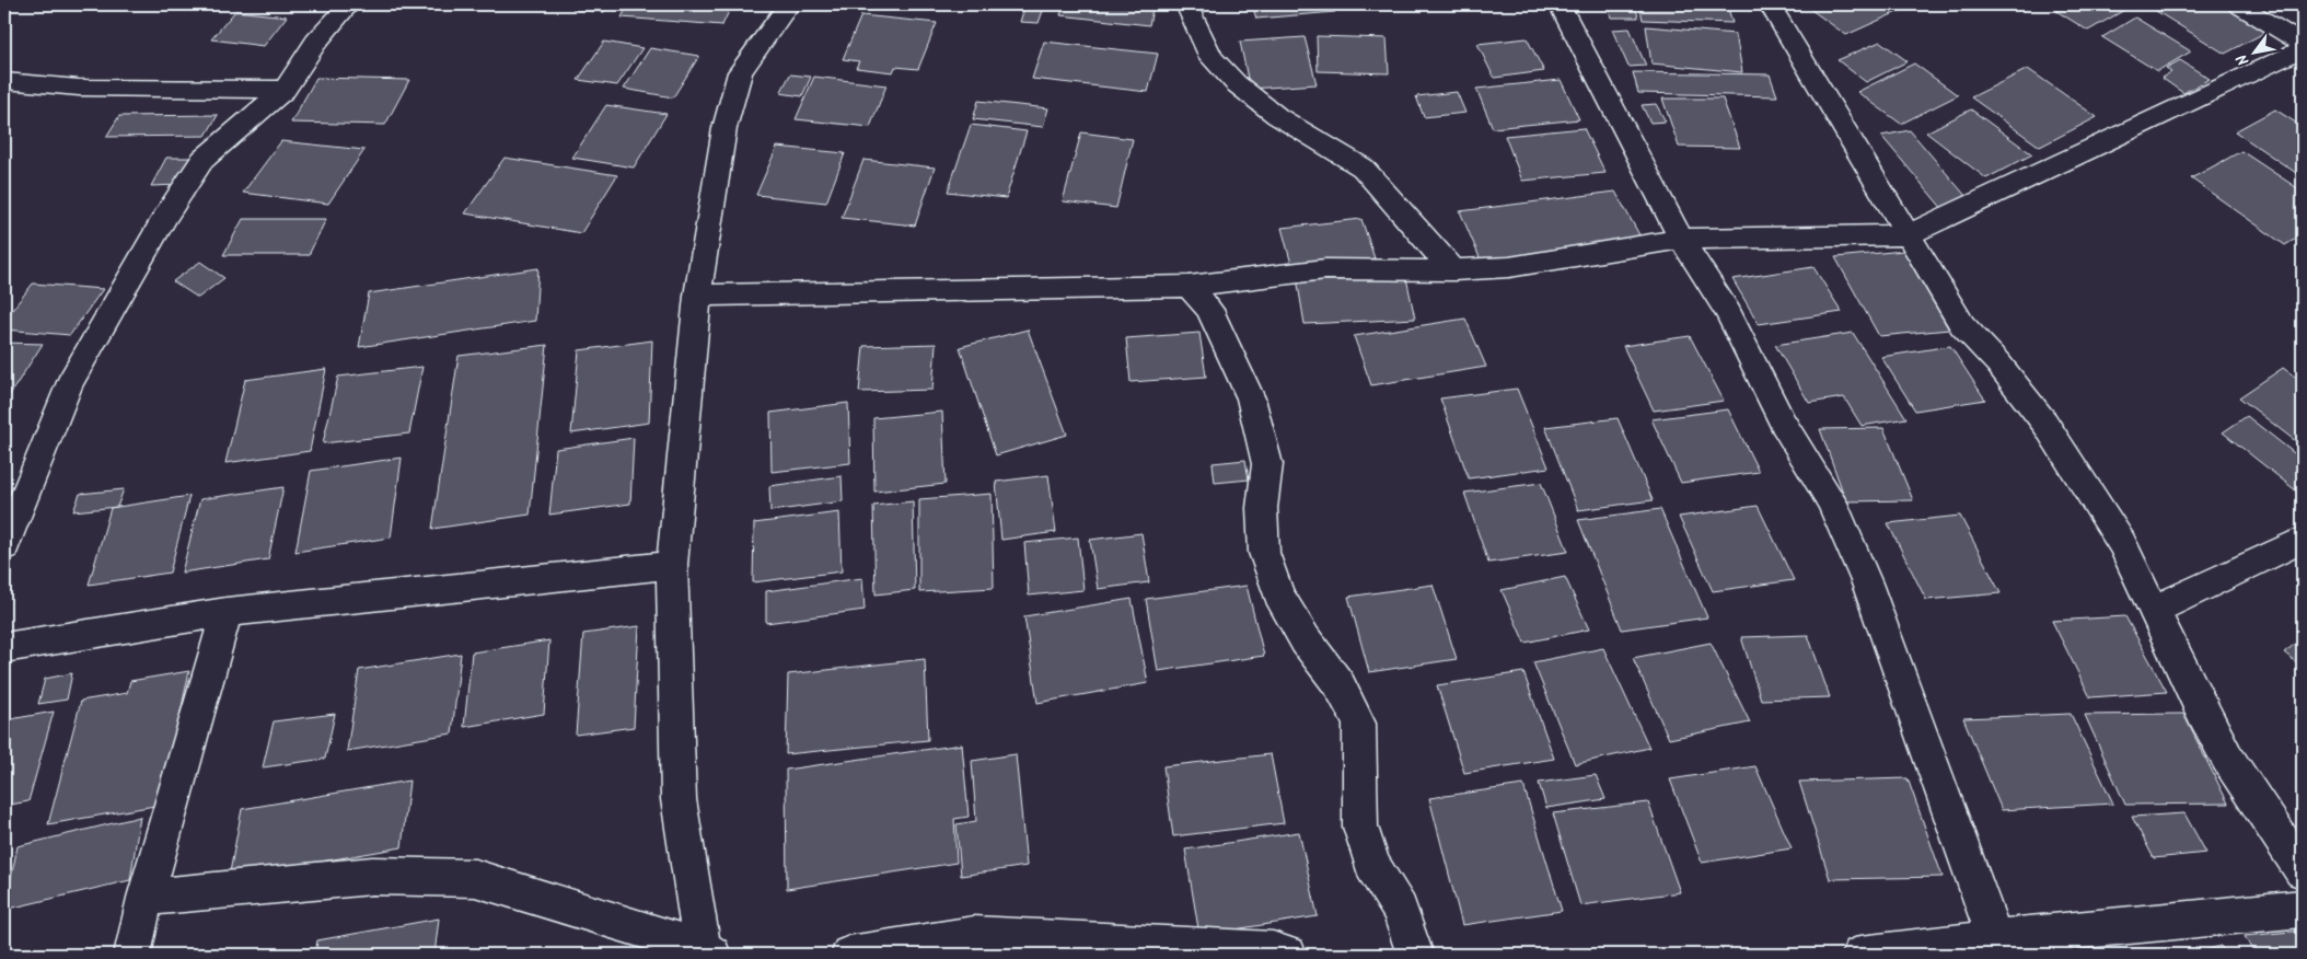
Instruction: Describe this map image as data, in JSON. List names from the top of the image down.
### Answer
{
  "north": "bottom left"
}
